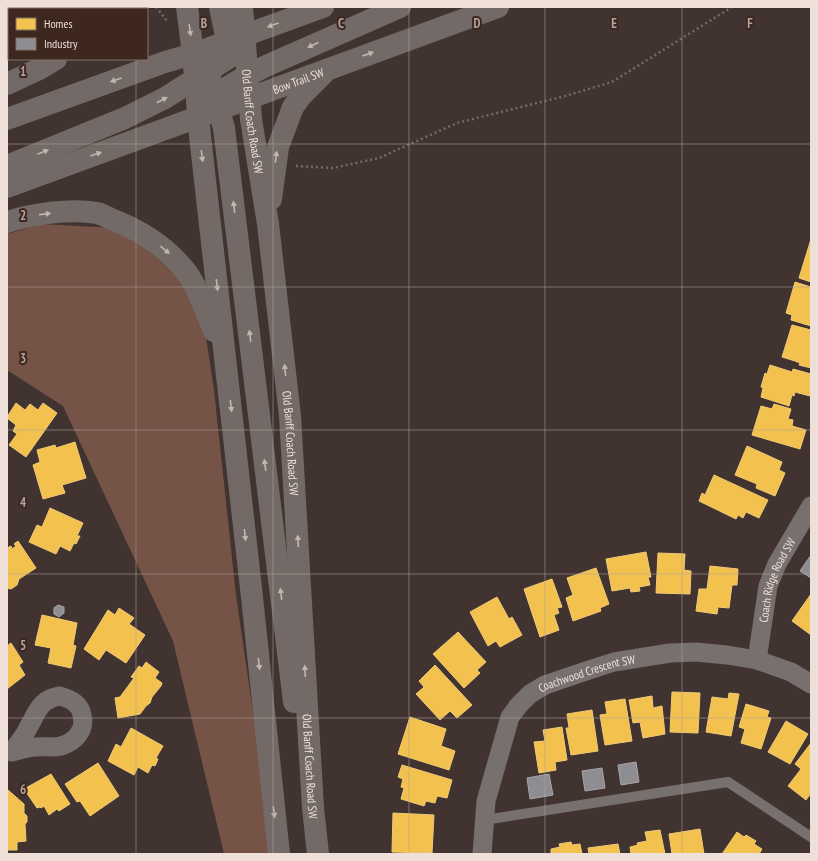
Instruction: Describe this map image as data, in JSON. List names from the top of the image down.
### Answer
{
  "streets": {
    "main road": ["Bow Trail SW", "Old Banff Coach Road SW"],
    "street": ["Coach Ridge Road SW", "Coachwood Crescent SW"]
  },
  "crossings": [
    ["Bow Trail SW", "Old Banff Coach Road SW"],
    ["Coach Ridge Road SW", "Coachwood Crescent SW"]
  ],
  "legend": ["Homes", "Industry"],
  "grid": {
    "columns": [
      "B",
      "C",
      "D",
      "E",
      "F"
    ],
    "rows": [
      "1",
      "2",
      "3",
      "4",
      "5",
      "6"
    ]
  }
}
